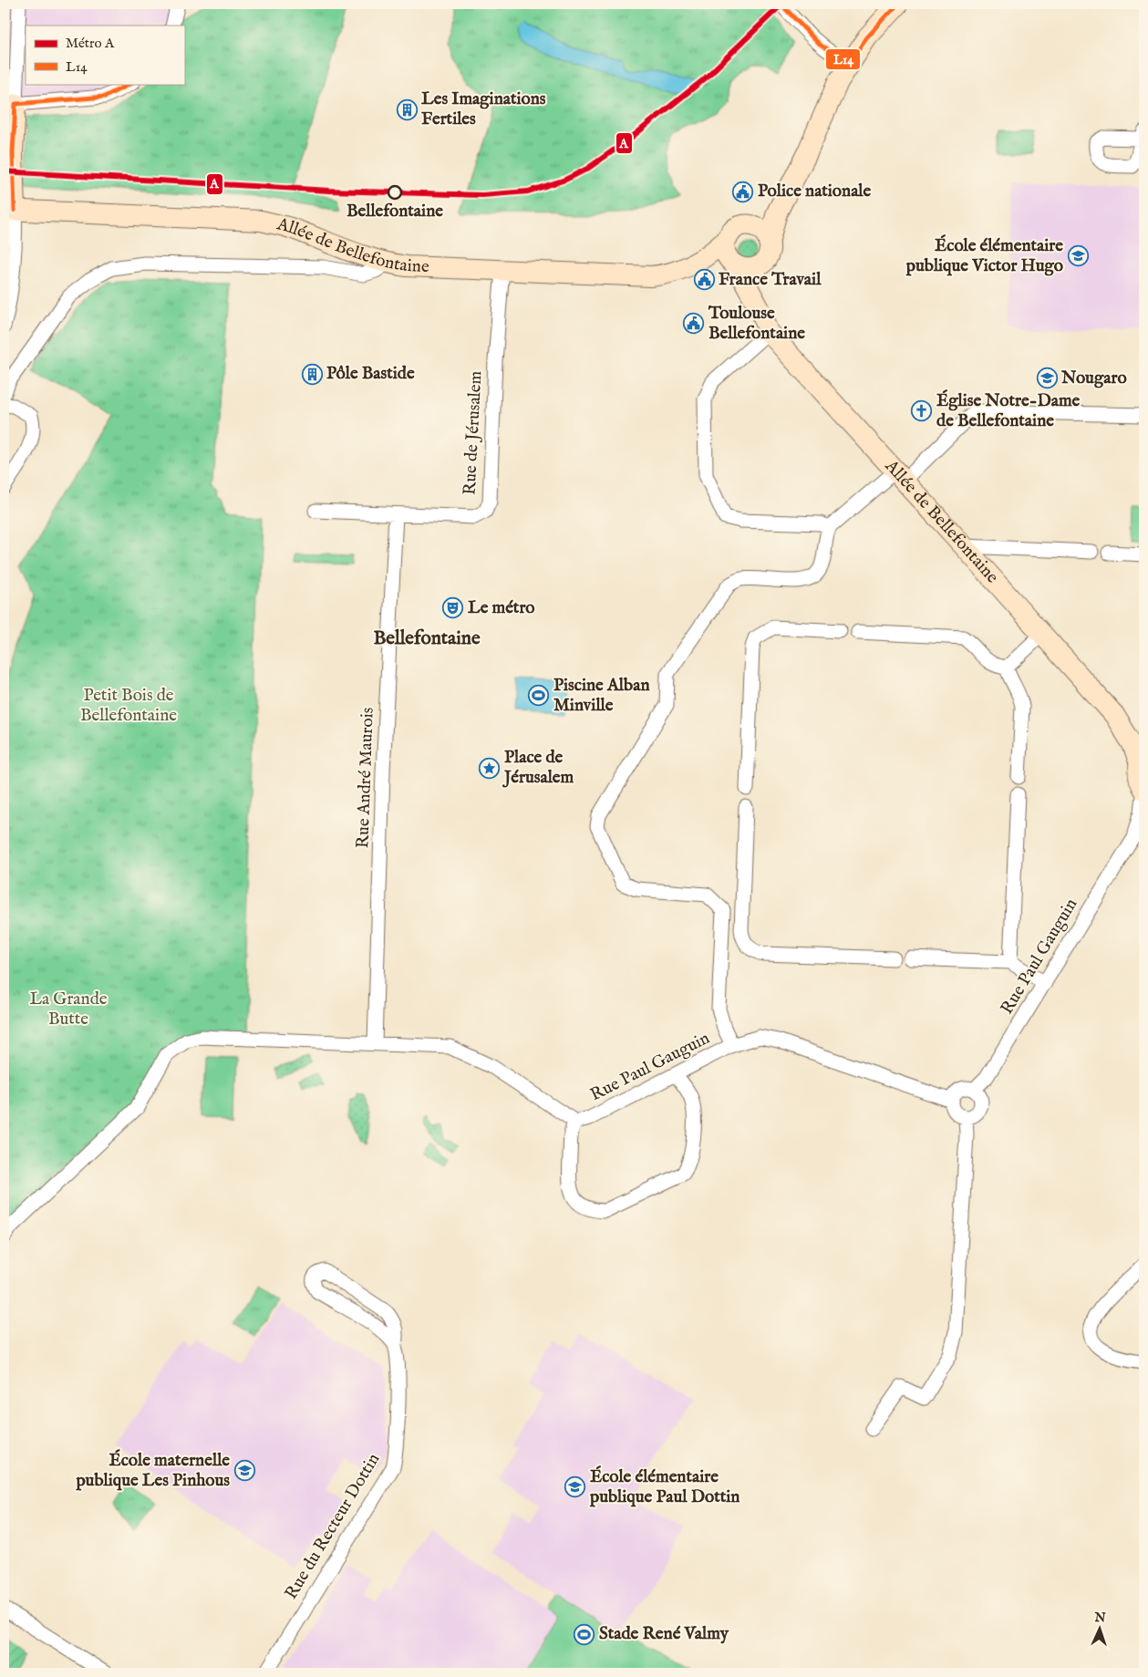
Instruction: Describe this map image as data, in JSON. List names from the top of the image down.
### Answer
{
  "streets": {
    "street": [
      "Allée de Bellefontaine",
      "Rue de Jérusalem",
      "Rue André Maurois",
      "Rue Paul Gauguin",
      "Rue du Recteur Dottin"
    ]
  },
  "crossings": [
    ["Allée de Bellefontaine", "Rue de Jérusalem"],
    ["Allée de Bellefontaine", "Rue Paul Gauguin"],
    ["Rue de Jérusalem", "Rue André Maurois"]
  ],
  "districts": ["Bellefontaine"],
  "parks": ["Petit Bois de Bellefontaine", "La Grande Butte"],
  "places": {
    "building": ["Les Imaginations Fertiles", "Pôle Bastide"],
    "public building": ["Police nationale", "France Travail", "Toulouse Bellefontaine"],
    "other": ["Bellefontaine"],
    "school or university": [
      "École élémentaire publique Victor Hugo",
      "Nougaro",
      "École maternelle publique Les Pinhous",
      "École élémentaire publique Paul Dottin"
    ],
    "church": ["Église Notre-Dame de Bellefontaine"],
    "theatre": ["Le métro"],
    "sports": ["Piscine Alban Minville", "Stade René Valmy"],
    "place": ["Place de Jérusalem"]
  },
  "lines": ["metro line A", "transit line L14"],
  "legend": ["Métro A", "L14"],
  "north": "top"
}
